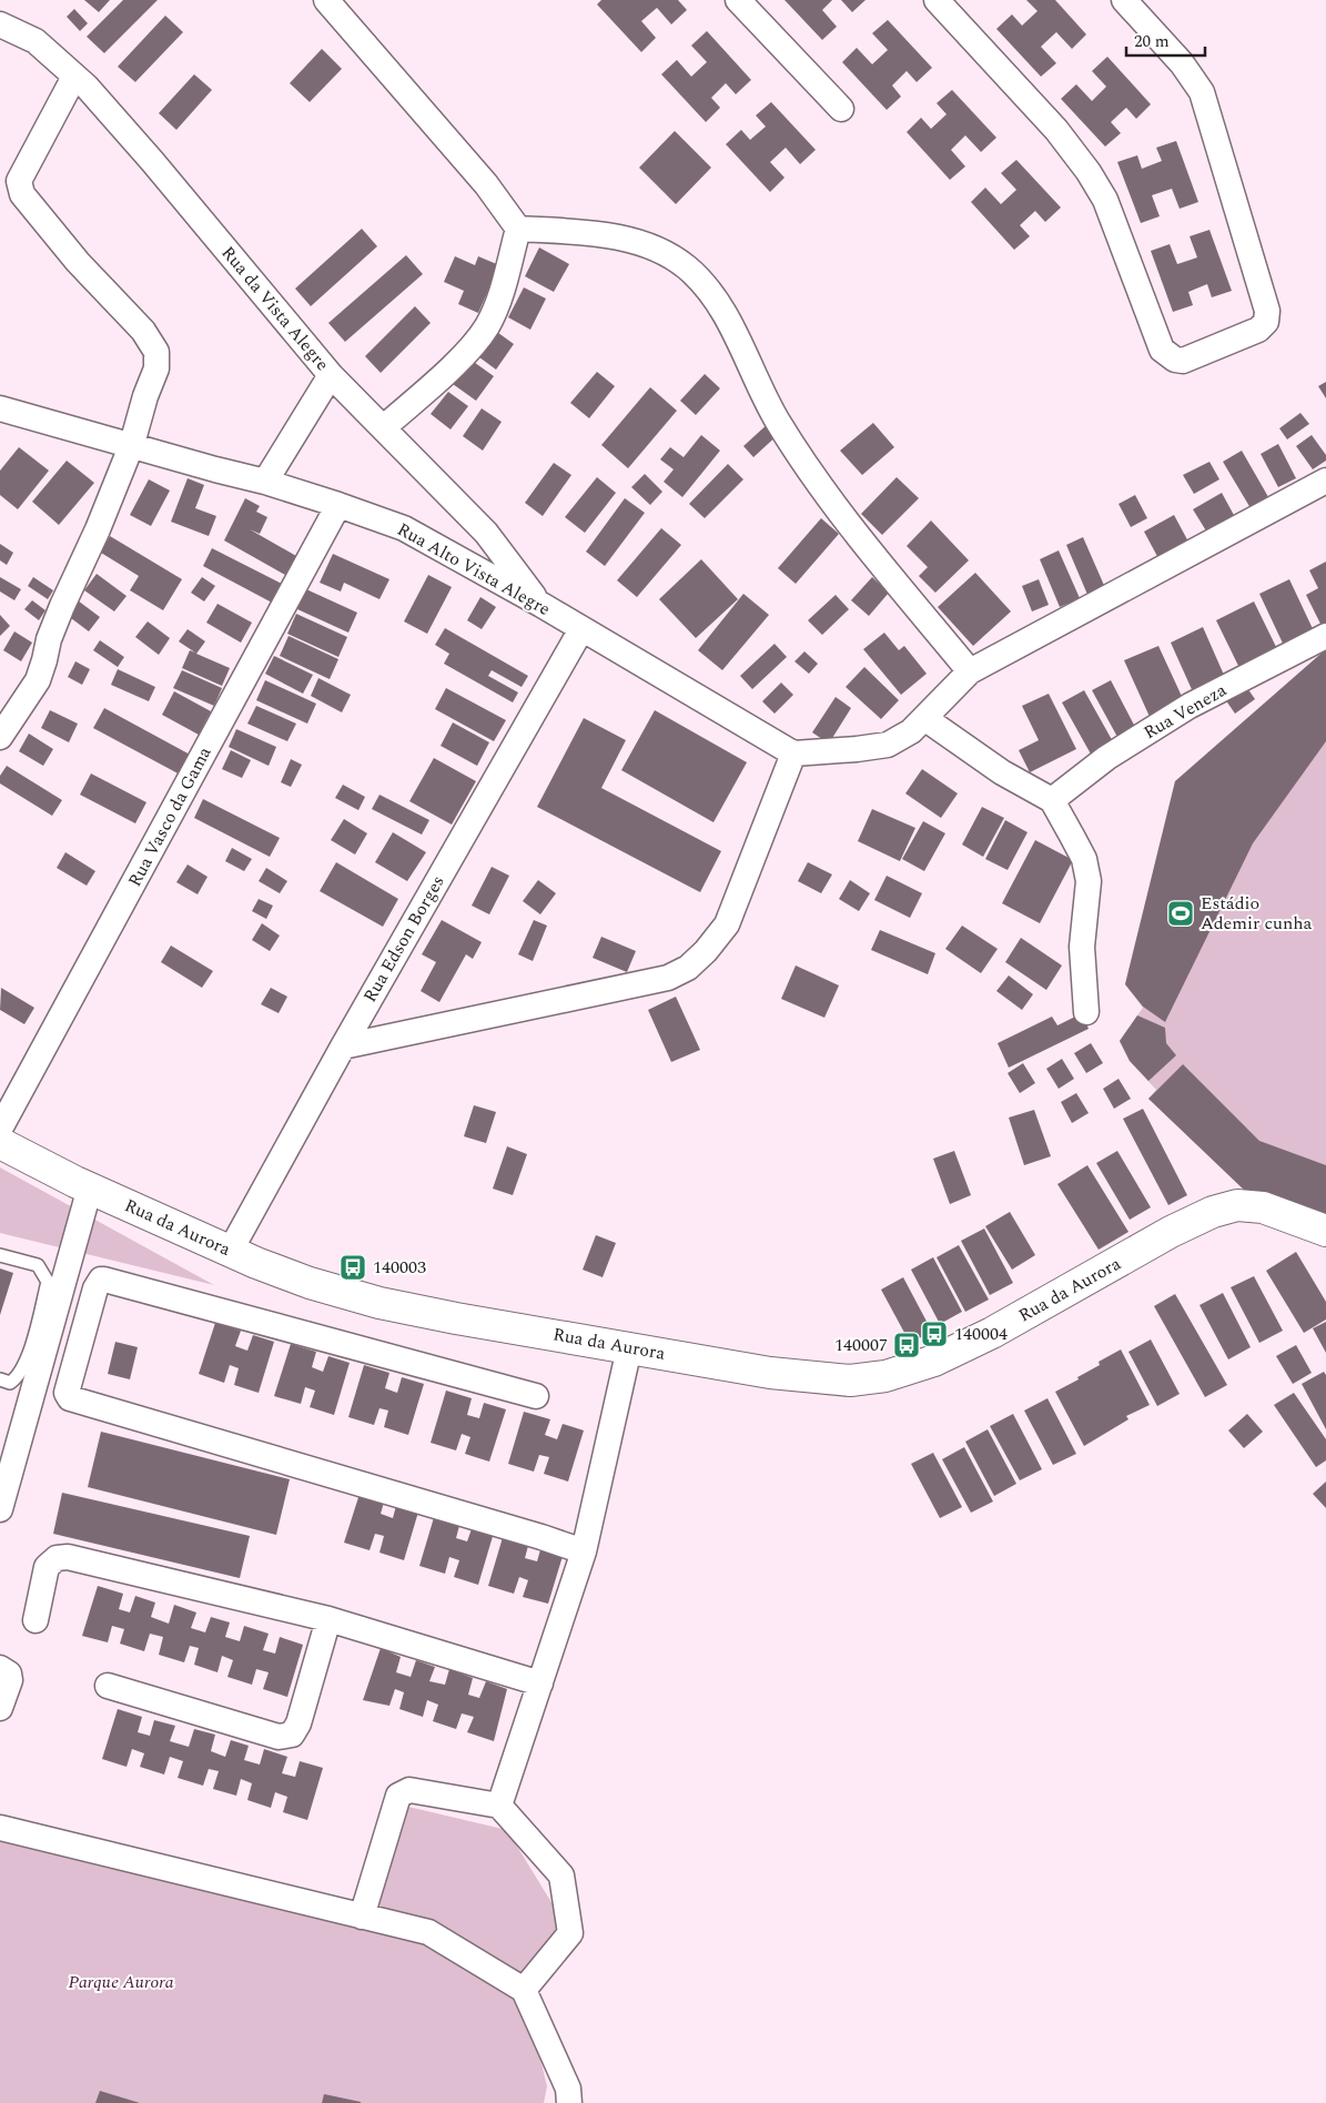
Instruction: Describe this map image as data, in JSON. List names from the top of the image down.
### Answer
{
  "streets": {
    "main road": ["Rua da Aurora"],
    "street": [
      "Rua da Vista Alegre",
      "Rua Alto Vista Alegre",
      "Rua Veneza",
      "Rua Vasco da Gama",
      "Rua Edson Borges"
    ]
  },
  "crossings": [
    ["Rua da Vista Alegre", "Rua Alto Vista Alegre"],
    ["Rua Alto Vista Alegre", "Rua Vasco da Gama"],
    ["Rua Alto Vista Alegre", "Rua Edson Borges"],
    ["Rua Edson Borges", "Rua da Aurora"]
  ],
  "parks": ["Parque Aurora"],
  "places": {
    "sports": ["Estádio Ademir cunha"],
    "bus stop": ["140003", "140004", "140007"]
  },
  "scale_bar": "20 m"
}
